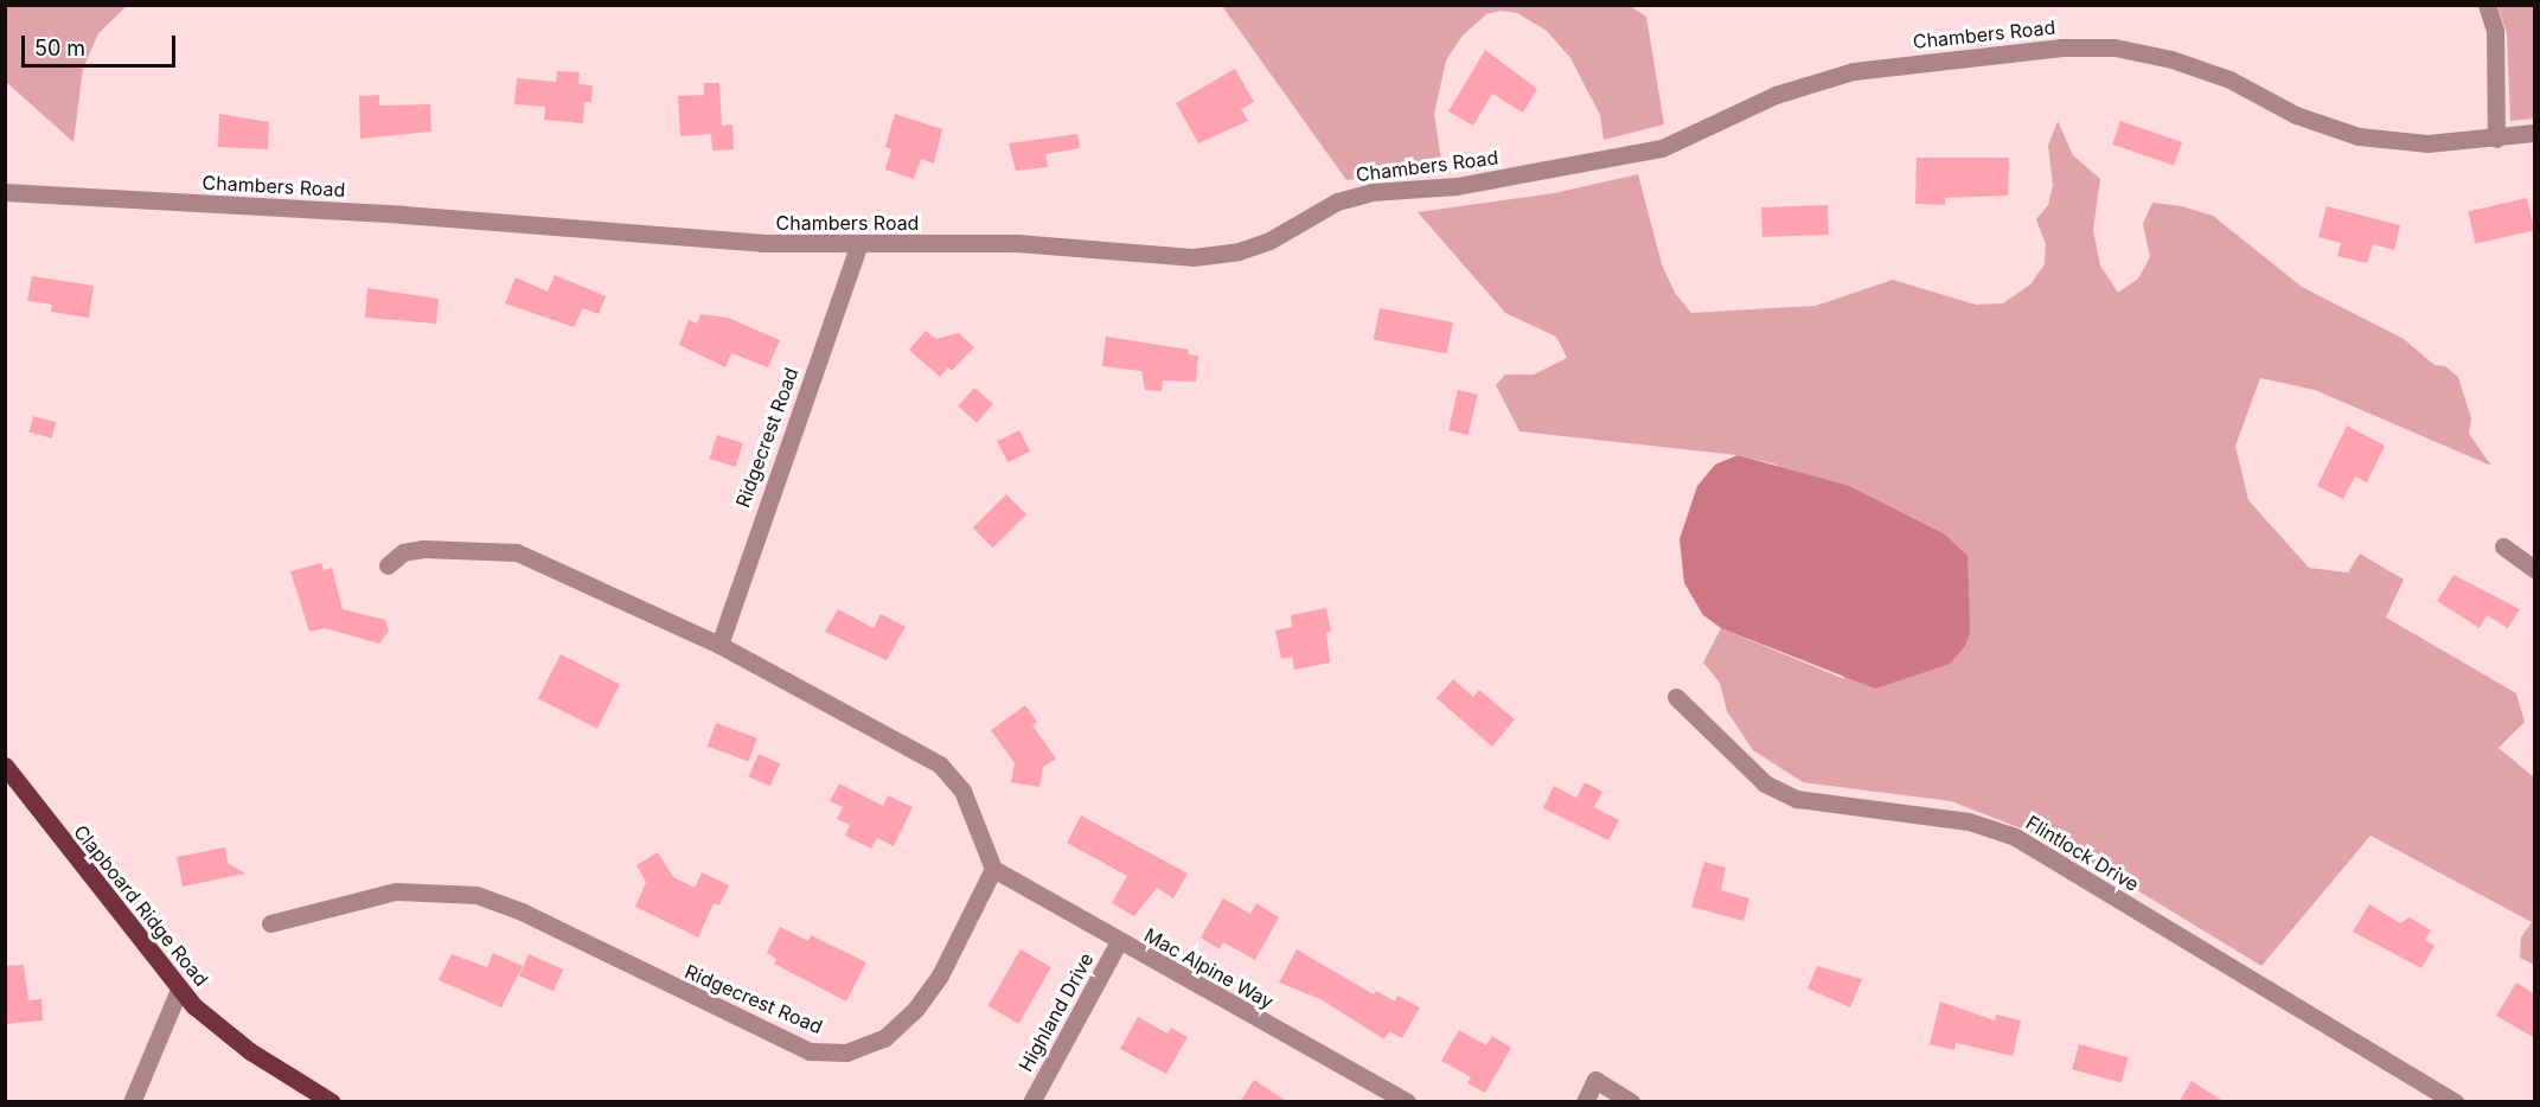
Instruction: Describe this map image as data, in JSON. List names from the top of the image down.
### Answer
{
  "streets": {
    "main road": ["Clapboard Ridge Road"],
    "street": [
      "Chambers Road",
      "Ridgecrest Road",
      "Flintlock Drive",
      "Mac Alpine Way",
      "Highland Drive"
    ]
  },
  "crossings": [
    ["Chambers Road", "Ridgecrest Road"],
    ["Ridgecrest Road", "Mac Alpine Way"],
    ["Mac Alpine Way", "Highland Drive"]
  ],
  "scale_bar": "50 m"
}
